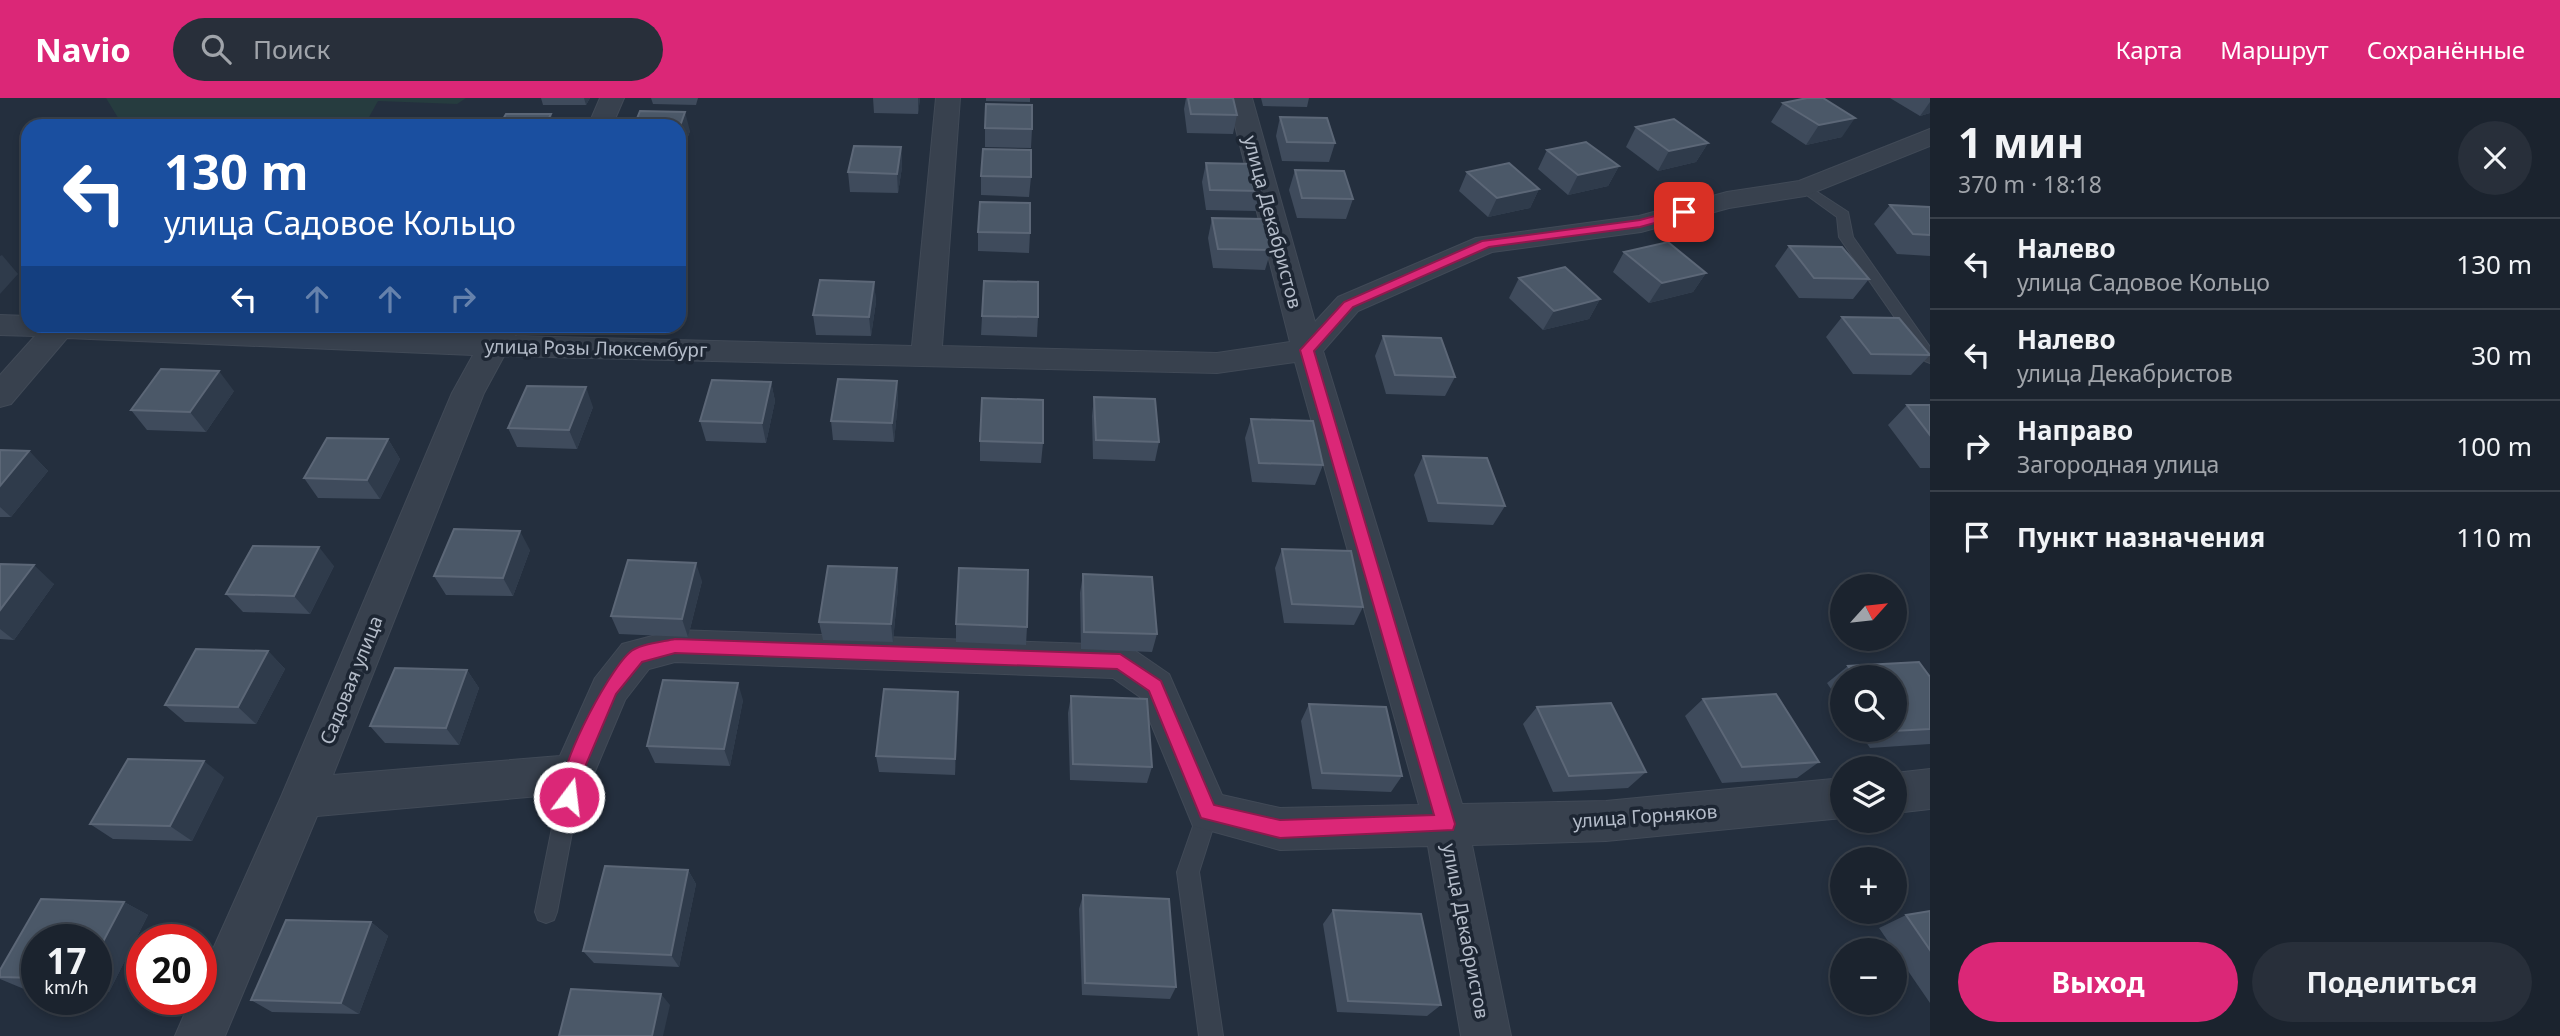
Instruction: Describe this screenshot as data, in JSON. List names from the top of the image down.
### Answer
{
  "streets": {
    "street": [
      "улица Декабристов",
      "улица Розы Люксембург",
      "Садовая улица",
      "улица Горняков"
    ]
  },
  "crossings": [
    ["улица Декабристов", "улица Розы Люксембург"],
    ["улица Декабристов", "улица Горняков"],
    ["улица Розы Люксембург", "Садовая улица"]
  ],
  "north": "top right",
  "page": {
    "header": "Navio",
    "search": "Поиск",
    "nav": ["Карта", "Маршрут", "Сохранённые"],
    "heading": ["1 мин", "370 m · 18:18"],
    "turn": ["130 m", "улица Садовое Кольцо"],
    "list": [
      {
        "name": "Налево",
        "note": "улица Садовое Кольцо",
        "value": "130 m"
      },
      {
        "name": "Налево",
        "note": "улица Декабристов",
        "value": "30 m"
      },
      {
        "name": "Направо",
        "note": "Загородная улица",
        "value": "100 m"
      },
      {
        "name": "Пункт назначения",
        "value": "110 m"
      }
    ],
    "map_buttons": ["+", "−"],
    "speed": "17 km/h",
    "limit": "20",
    "buttons": ["Выход", "Поделиться"]
  }
}
